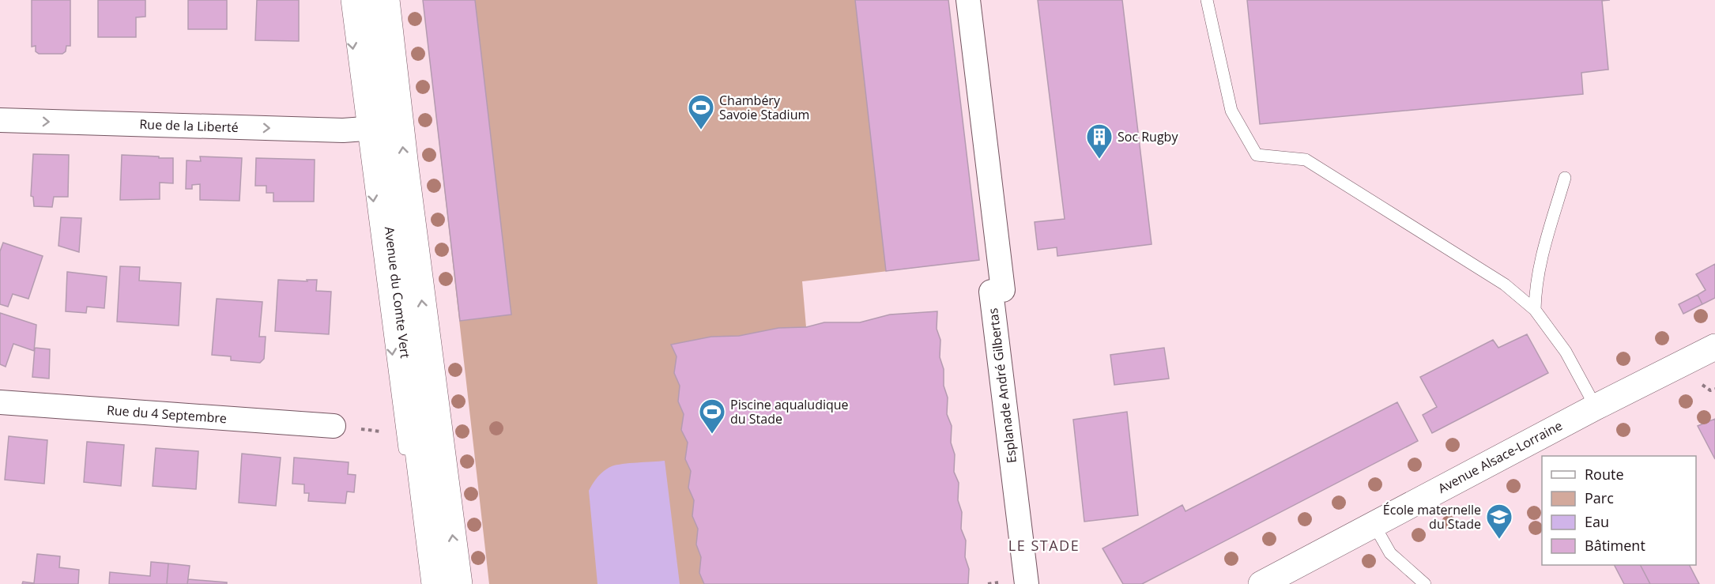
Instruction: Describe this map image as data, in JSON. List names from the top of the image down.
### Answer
{
  "streets": {
    "main road": ["Avenue du Comte Vert", "Avenue Alsace-Lorraine"],
    "street": ["Rue de la Liberté", "Esplanade André Gilbertas", "Rue du 4 Septembre"]
  },
  "crossings": [
    ["Rue de la Liberté", "Avenue du Comte Vert"]
  ],
  "one_way": ["Rue de la Liberté"],
  "districts": ["LE STADE"],
  "places": {
    "sports": ["Chambéry Savoie Stadium", "Piscine aqualudique du Stade"],
    "building": ["Soc Rugby"],
    "school or university": ["École maternelle du Stade"]
  },
  "legend": [
    "Route",
    "Parc",
    "Eau",
    "Bâtiment"
  ]
}
